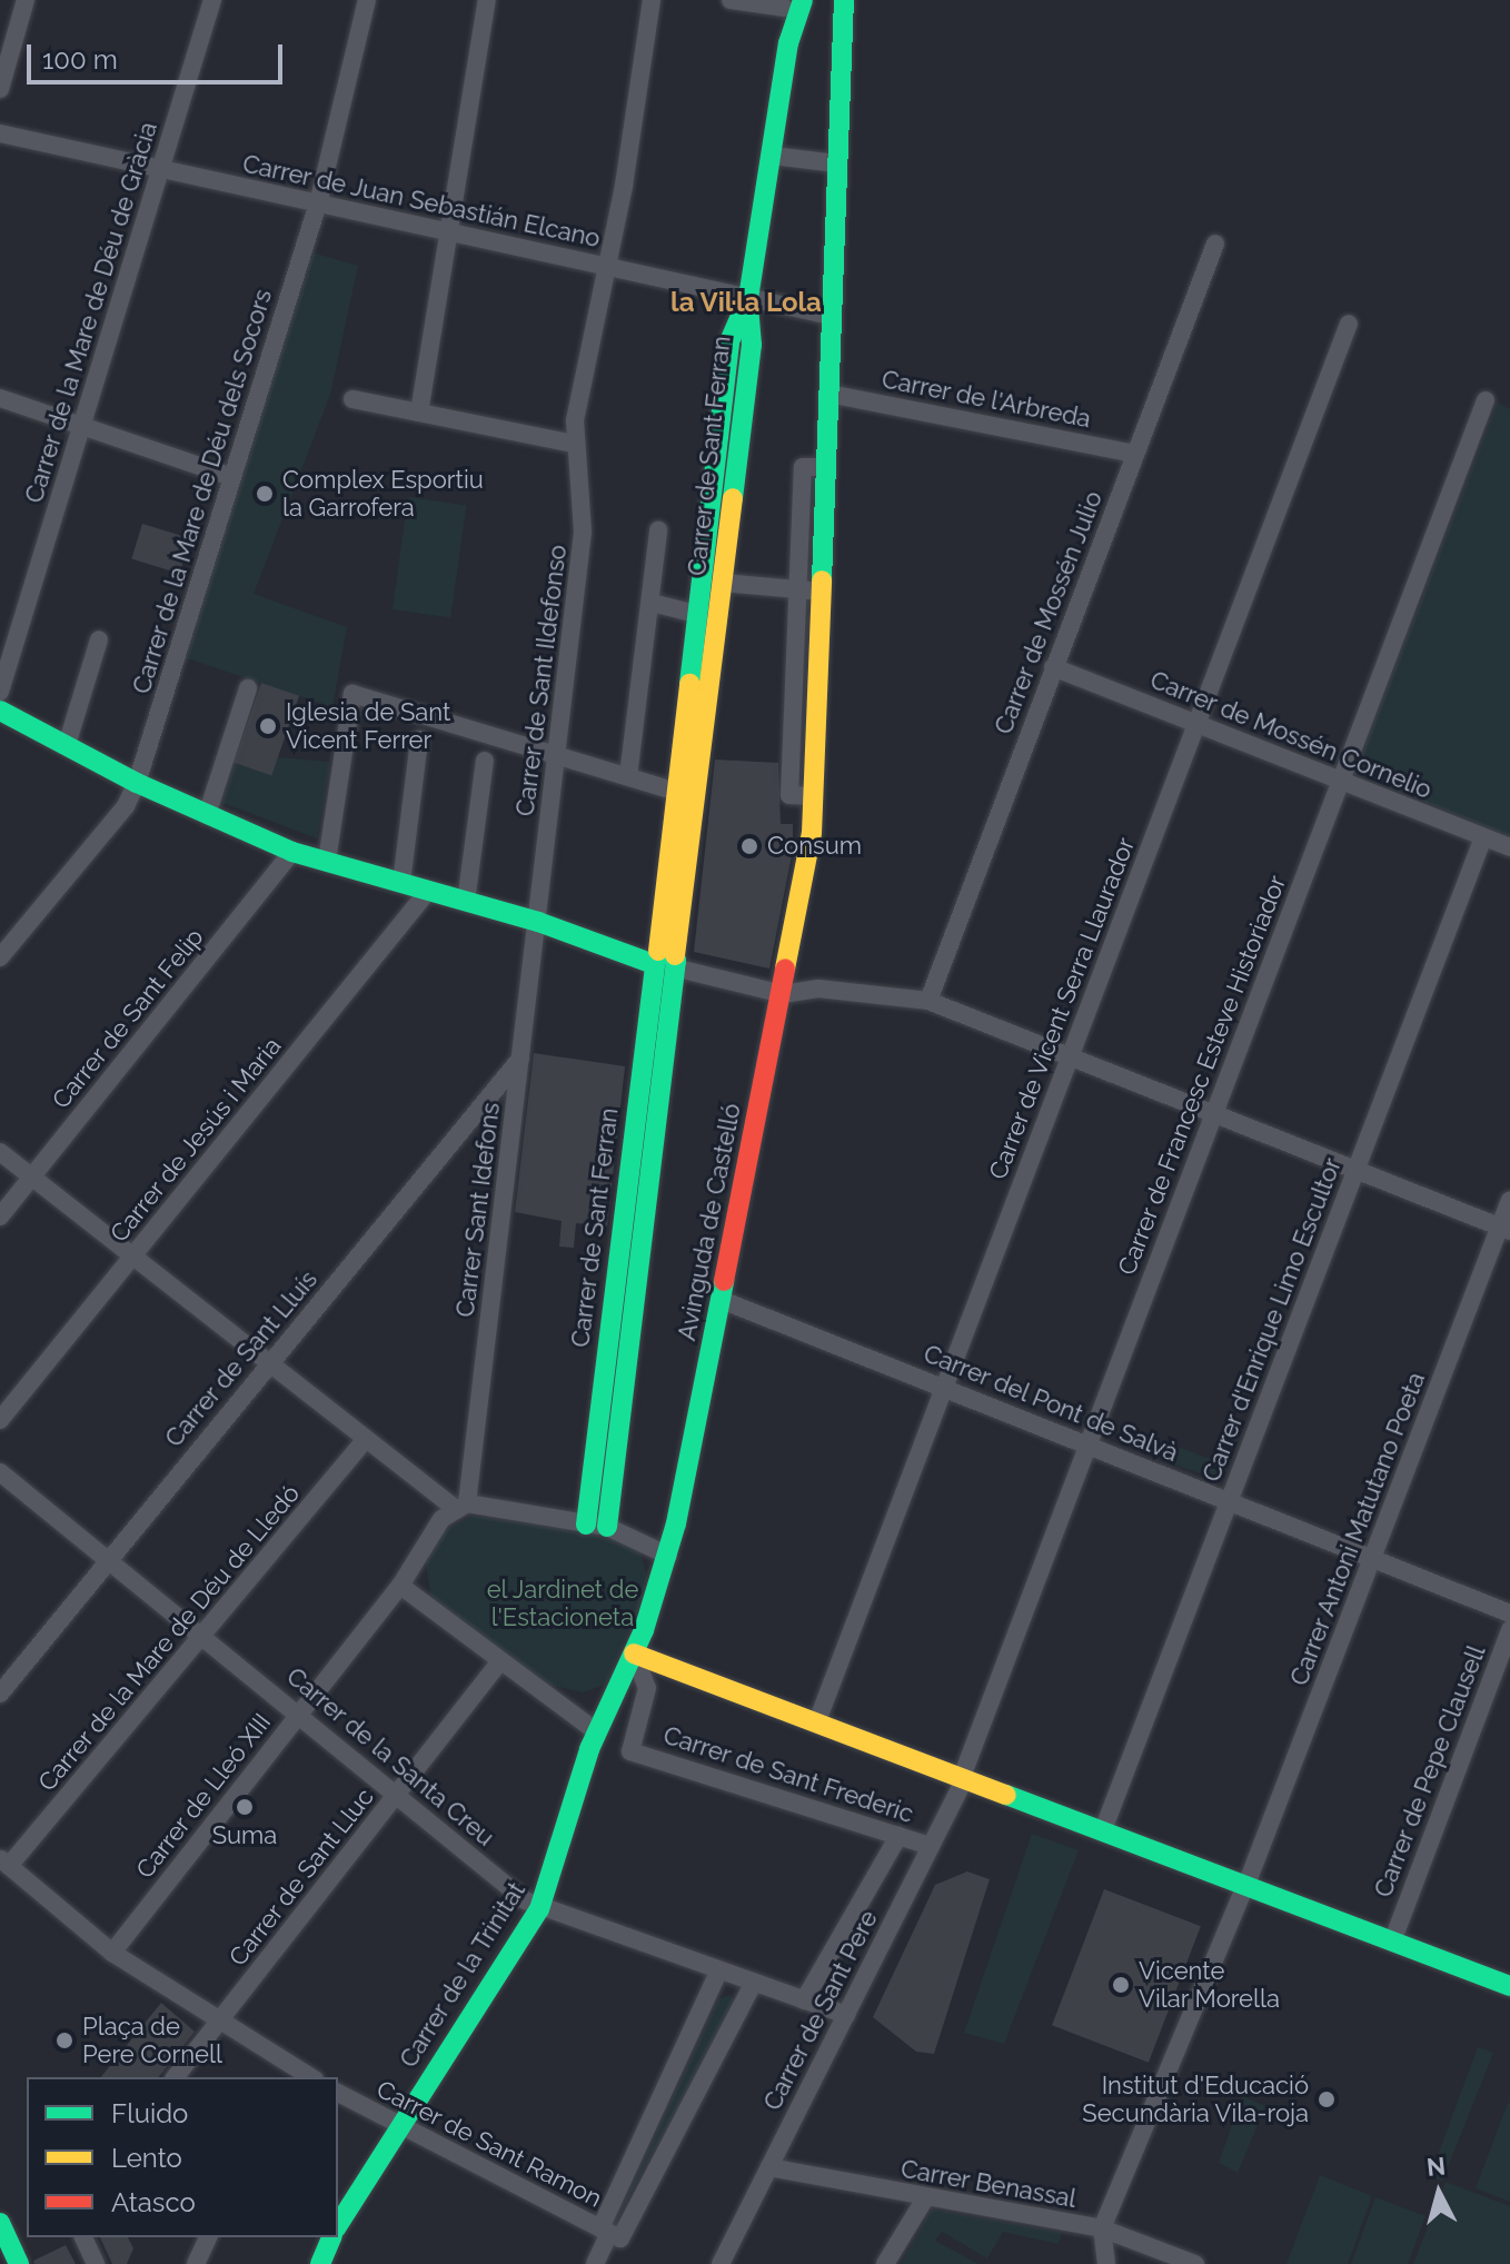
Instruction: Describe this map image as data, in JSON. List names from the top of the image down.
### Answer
{
  "streets": {
    "street": [
      "Carrer de Juan Sebastián Elcano",
      "Carrer de la Mare de Déu de Gràcia",
      "Carrer de l'Arbreda",
      "Carrer de Sant Ferran",
      "Carrer de la Mare de Déu dels Socors",
      "Carrer de Mossén Julio",
      "Carrer de Sant Ildefonso",
      "Carrer de Mossén Cornelio",
      "Carrer de Vicent Serra Llaurador",
      "Carrer de Sant Felip",
      "Carrer de Francesc Esteve Historiador",
      "Carrer de Jesús i Maria",
      "Carrer Sant Idefons",
      "Avinguda de Castelló",
      "Carrer d'Enrique Limo Escultor",
      "Carrer de Sant Lluís",
      "Carrer del Pont de Salvà",
      "Carrer Antoni Matutano Poeta",
      "Carrer de la Mare de Déu de Lledó",
      "Carrer de la Santa Creu",
      "Carrer de Pepe Clausell",
      "Carrer de Sant Frederic",
      "Carrer de Lleó XIII",
      "Carrer de Sant Lluc",
      "Carrer de la Trinitat",
      "Carrer de Sant Pere",
      "Carrer de Sant Ramon",
      "Carrer Benassal"
    ]
  },
  "crossings": [
    ["Carrer de Juan Sebastián Elcano", "Carrer de la Mare de Déu de Gràcia"],
    ["Carrer de Juan Sebastián Elcano", "Carrer de Sant Ferran"],
    ["Carrer de Juan Sebastián Elcano", "Carrer de la Mare de Déu dels Socors"],
    ["Carrer de Juan Sebastián Elcano", "Carrer de Sant Ildefonso"],
    ["Carrer de Juan Sebastián Elcano", "Avinguda de Castelló"],
    ["Carrer de l'Arbreda", "Carrer de Mossén Julio"],
    ["Carrer de l'Arbreda", "Avinguda de Castelló"],
    ["Carrer de Mossén Julio", "Carrer de Mossén Cornelio"],
    ["Carrer de Sant Ildefonso", "Carrer Sant Idefons"],
    ["Carrer de Mossén Cornelio", "Carrer de Vicent Serra Llaurador"],
    ["Carrer de Mossén Cornelio", "Carrer de Francesc Esteve Historiador"],
    ["Carrer de Mossén Cornelio", "Carrer d'Enrique Limo Escultor"],
    ["Carrer de Vicent Serra Llaurador", "Carrer del Pont de Salvà"],
    ["Carrer de Francesc Esteve Historiador", "Carrer del Pont de Salvà"],
    ["Carrer de Francesc Esteve Historiador", "Carrer de Sant Pere"],
    ["Carrer Sant Idefons", "Carrer de Sant Lluís"],
    ["Carrer Sant Idefons", "Carrer de Lleó XIII"],
    ["Avinguda de Castelló", "Carrer del Pont de Salvà"],
    ["Avinguda de Castelló", "Carrer de Sant Frederic"],
    ["Avinguda de Castelló", "Carrer de la Trinitat"],
    ["Carrer d'Enrique Limo Escultor", "Carrer del Pont de Salvà"],
    ["Carrer de Sant Lluís", "Carrer de la Santa Creu"],
    ["Carrer del Pont de Salvà", "Carrer Antoni Matutano Poeta"],
    ["Carrer Antoni Matutano Poeta", "Carrer Benassal"],
    ["Carrer de la Mare de Déu de Lledó", "Carrer de la Santa Creu"],
    ["Carrer de la Santa Creu", "Carrer de Lleó XIII"],
    ["Carrer de la Santa Creu", "Carrer de Sant Lluc"],
    ["Carrer de la Santa Creu", "Carrer de la Trinitat"],
    ["Carrer de la Santa Creu", "Carrer de Sant Pere"],
    ["Carrer de Sant Frederic", "Carrer de Sant Pere"],
    ["Carrer de la Trinitat", "Carrer de Sant Ramon"],
    ["Carrer de Sant Pere", "Carrer Benassal"]
  ],
  "districts": ["la Vil·la Lola"],
  "parks": ["el Jardinet de l'Estacioneta"],
  "places": [
    "Complex Esportiu la Garrofera",
    "Iglesia de Sant Vicent Ferrer",
    "Consum",
    "Suma",
    "Vicente Vilar Morella",
    "Plaça de Pere Cornell",
    "Institut d'Educació Secundària Vila-roja"
  ],
  "legend": ["Fluido", "Lento", "Atasco"],
  "scale_bar": "100 m",
  "north": "top"
}
